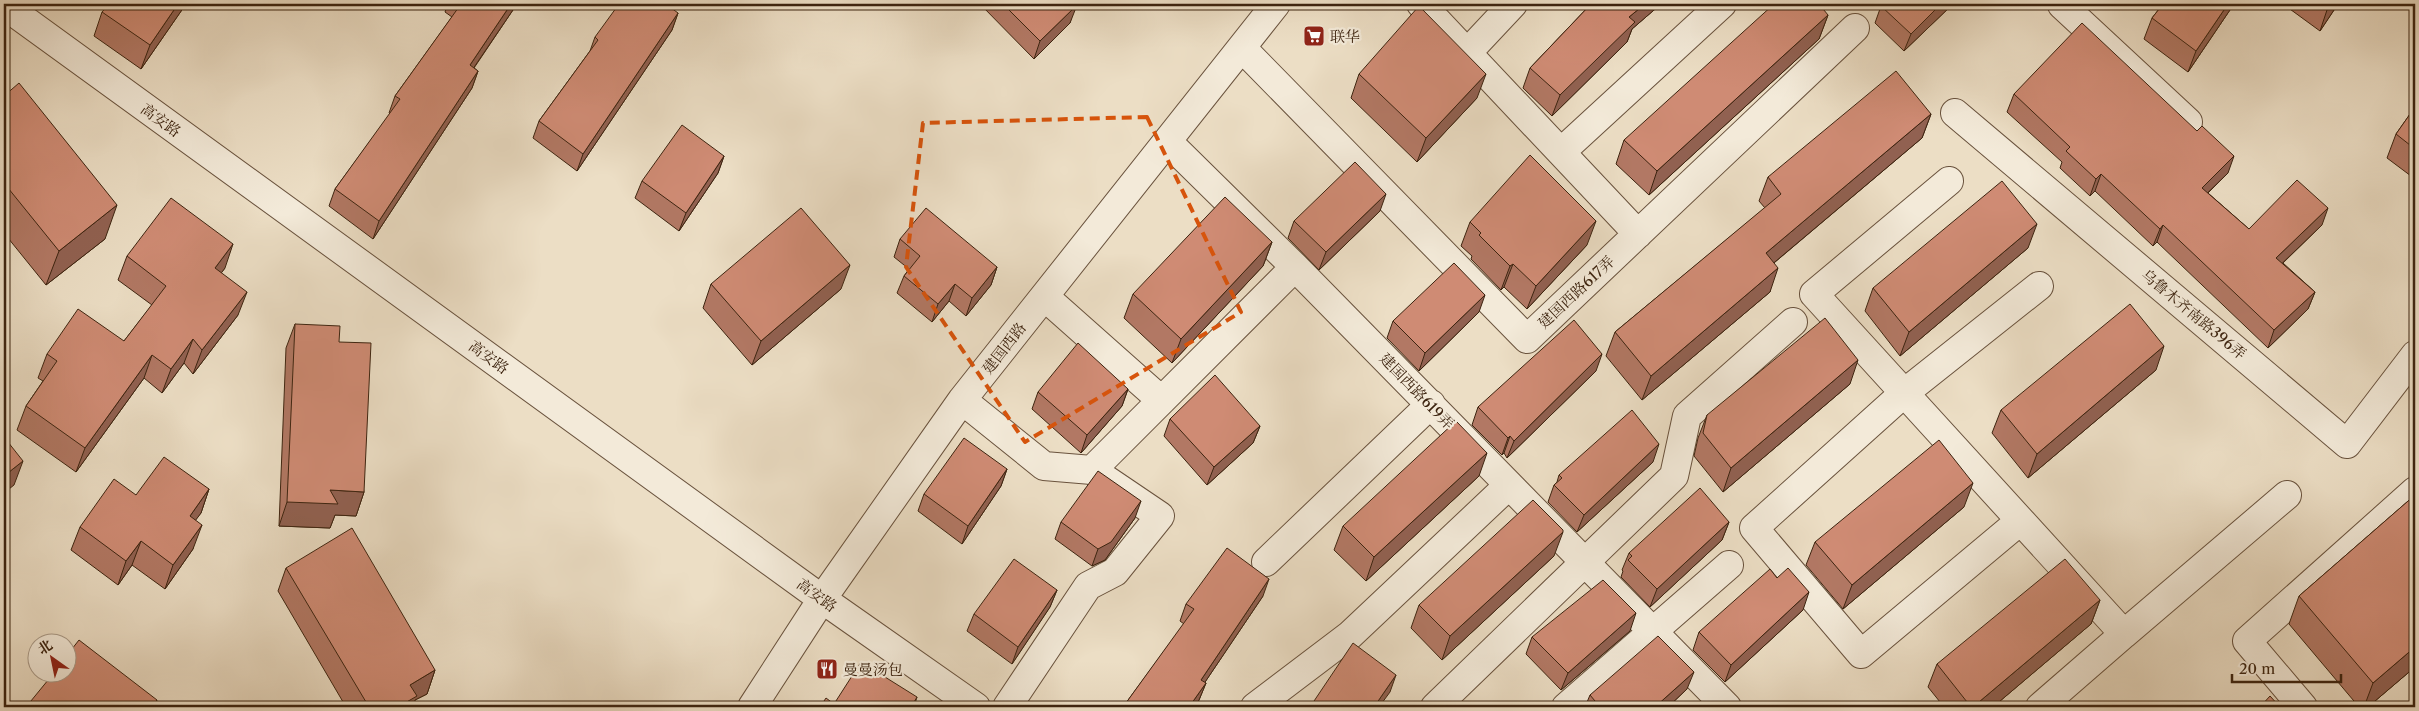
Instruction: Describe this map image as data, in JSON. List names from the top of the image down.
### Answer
{
  "streets": {
    "street": [
      "高安路",
      "建国西路617弄",
      "乌鲁木齐南路396弄",
      "建国西路",
      "建国西路619弄"
    ]
  },
  "crossings": [
    ["高安路", "建国西路"],
    ["建国西路617弄", "建国西路"],
    ["建国西路", "建国西路619弄"]
  ],
  "places": {
    "supermarket": ["联华"],
    "restaurant": ["曼曼汤包"]
  },
  "scale_bar": "20 m",
  "north": "top left"
}
